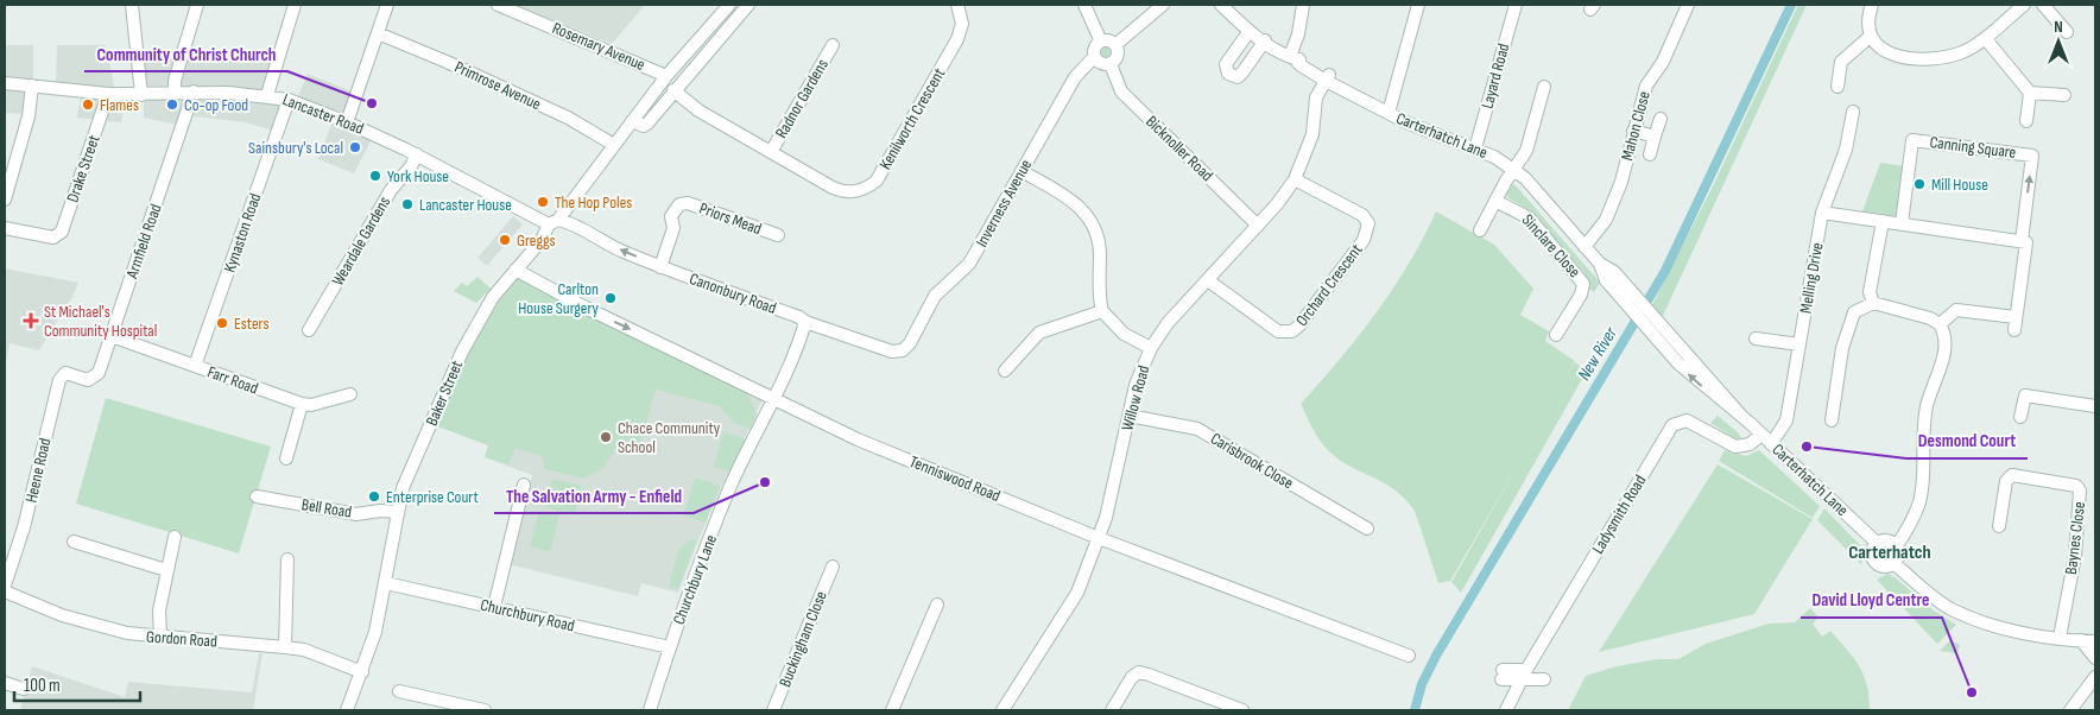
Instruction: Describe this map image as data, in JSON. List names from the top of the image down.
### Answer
{
  "streets": {
    "street": [
      "Rosemary Avenue",
      "Layard Road",
      "Primrose Avenue",
      "Radnor Gardens",
      "Lancaster Road",
      "Kenilworth Crescent",
      "Mahon Close",
      "Carterhatch Lane",
      "Canning Square",
      "Bicknoller Road",
      "Drake Street",
      "Inverness Avenue",
      "Priors Mead",
      "Kynaston Road",
      "Armfield Road",
      "Weardale Gardens",
      "Sinclare Close",
      "Melling Drive",
      "Orchard Crescent",
      "Canonbury Road",
      "Farr Road",
      "Baker Street",
      "Willow Road",
      "Carisbrook Close",
      "Heene Road",
      "Tenniswood Road",
      "Bell Road",
      "Ladysmith Road",
      "Baynes Close",
      "Churchbury Lane",
      "Churchbury Road",
      "Gordon Road",
      "Buckingham Close"
    ]
  },
  "crossings": [
    ["Rosemary Avenue", "Baker Street"],
    ["Layard Road", "Carterhatch Lane"],
    ["Primrose Avenue", "Baker Street"],
    ["Radnor Gardens", "Kenilworth Crescent"],
    ["Lancaster Road", "Drake Street"],
    ["Lancaster Road", "Kynaston Road"],
    ["Lancaster Road", "Armfield Road"],
    ["Lancaster Road", "Weardale Gardens"],
    ["Lancaster Road", "Canonbury Road"],
    ["Lancaster Road", "Baker Street"],
    ["Mahon Close", "Carterhatch Lane"],
    ["Carterhatch Lane", "Melling Drive"],
    ["Carterhatch Lane", "Willow Road"],
    ["Carterhatch Lane", "Ladysmith Road"],
    ["Carterhatch Lane", "Baynes Close"],
    ["Bicknoller Road", "Willow Road"],
    ["Inverness Avenue", "Canonbury Road"],
    ["Priors Mead", "Canonbury Road"],
    ["Kynaston Road", "Farr Road"],
    ["Armfield Road", "Farr Road"],
    ["Armfield Road", "Heene Road"],
    ["Orchard Crescent", "Willow Road"],
    ["Canonbury Road", "Baker Street"],
    ["Canonbury Road", "Churchbury Lane"],
    ["Baker Street", "Tenniswood Road"],
    ["Baker Street", "Bell Road"],
    ["Baker Street", "Churchbury Road"],
    ["Baker Street", "Gordon Road"],
    ["Willow Road", "Carisbrook Close"],
    ["Willow Road", "Tenniswood Road"],
    ["Tenniswood Road", "Churchbury Lane"],
    ["Churchbury Lane", "Churchbury Road"]
  ],
  "districts": ["Carterhatch"],
  "water": ["New River"],
  "places": {
    "other": [
      "Community of Christ Church",
      "Flames",
      "Co-op Food",
      "Sainsbury's Local",
      "York House",
      "Mill House",
      "The Hop Poles",
      "Lancaster House",
      "Greggs",
      "Carlton House Surgery",
      "Esters",
      "Chace Community School",
      "Desmond Court",
      "The Salvation Army - Enfield",
      "Enterprise Court",
      "David Lloyd Centre"
    ],
    "health": ["St Michael's Community Hospital"]
  },
  "scale_bar": "100 m",
  "north": "top"
}
